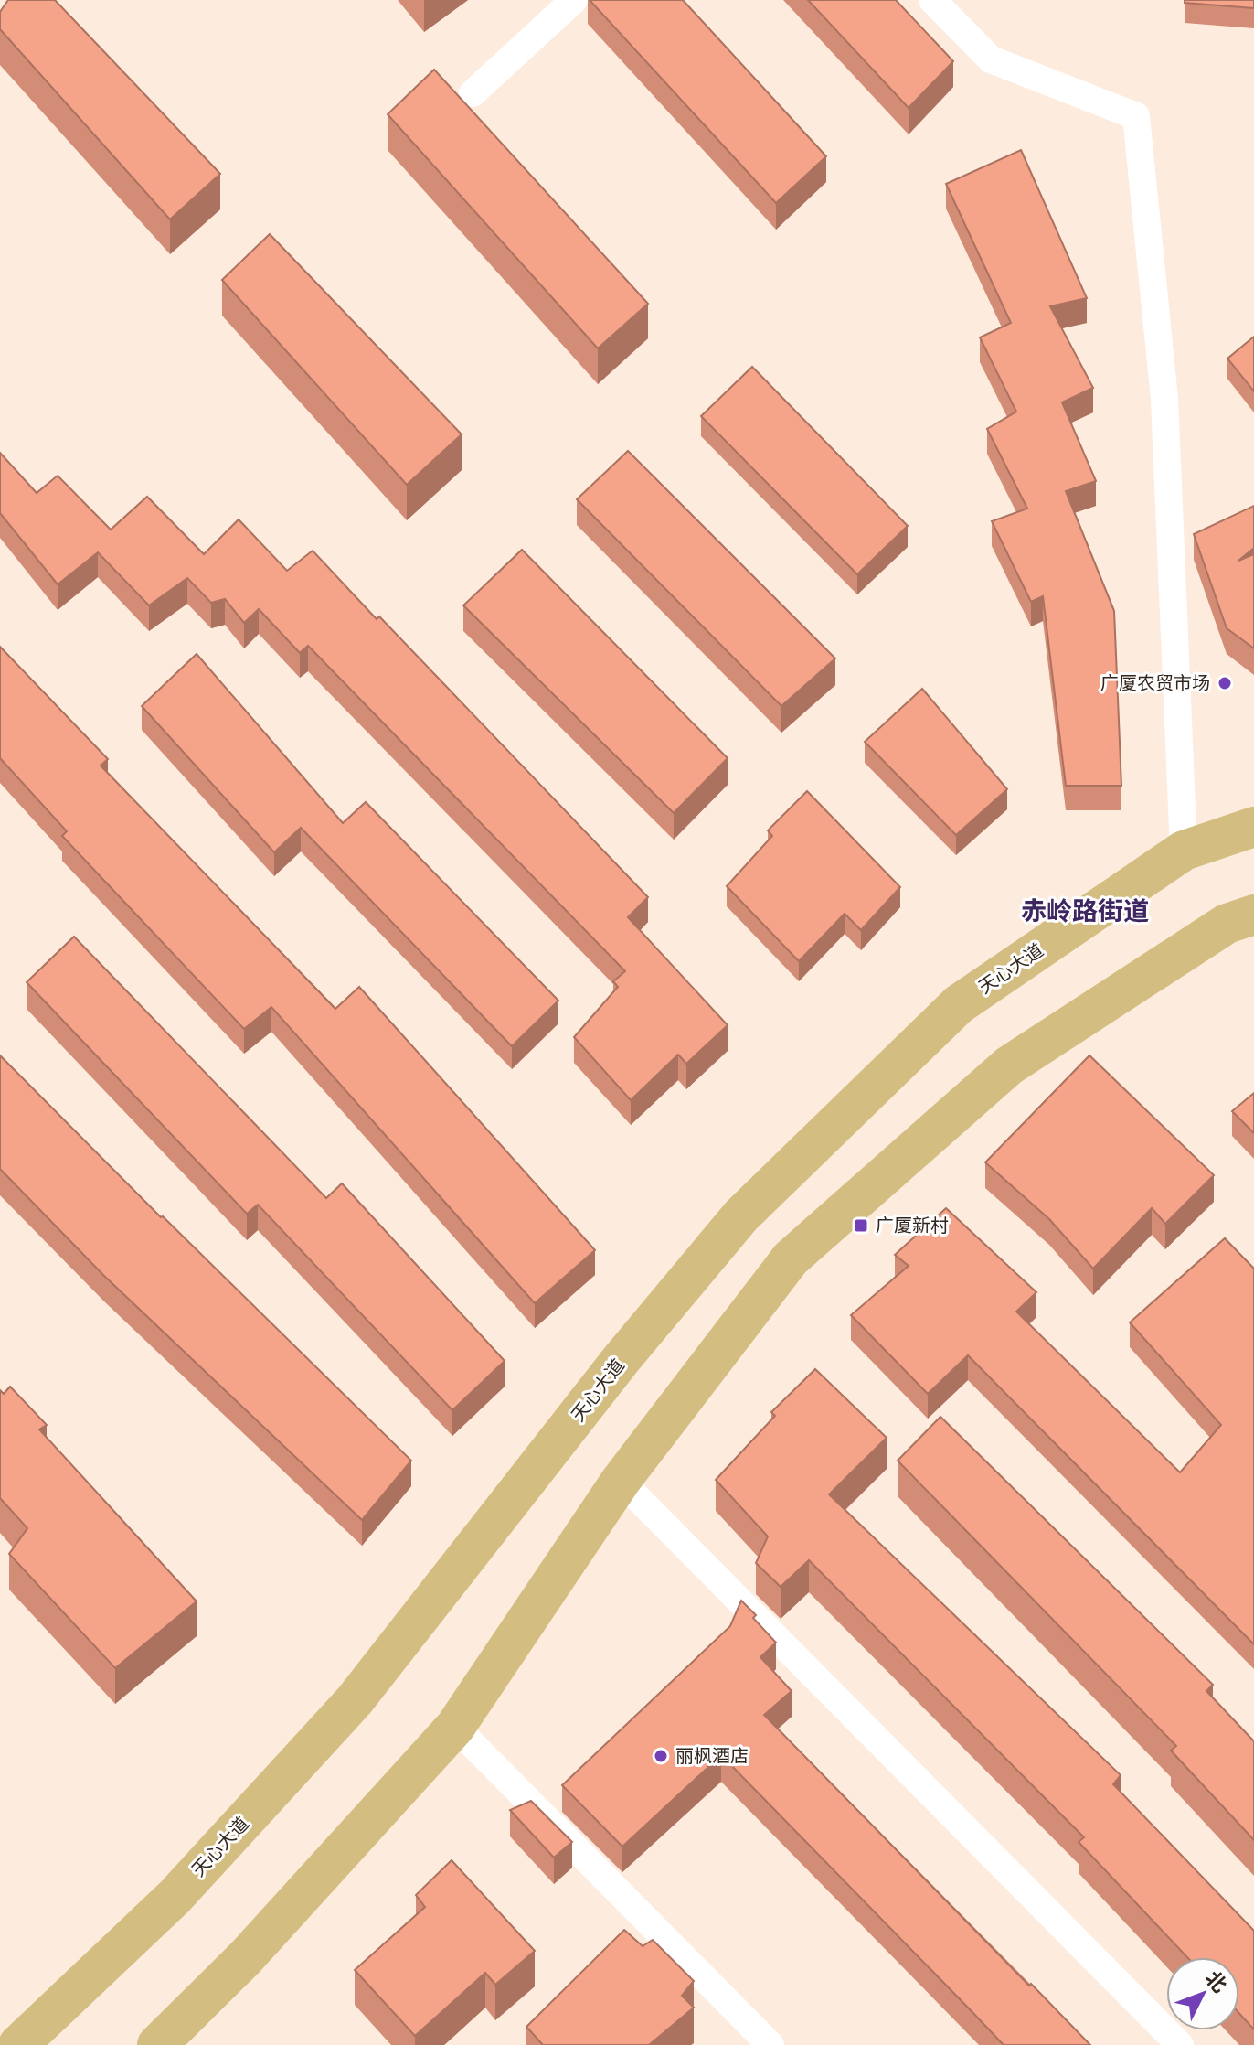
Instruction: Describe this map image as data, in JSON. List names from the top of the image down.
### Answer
{
  "streets": {
    "main road": ["天心大道"]
  },
  "districts": ["赤岭路街道"],
  "places": {
    "other": ["广厦农贸市场", "丽枫酒店"],
    "transit": ["广厦新村"]
  },
  "north": "top right"
}
